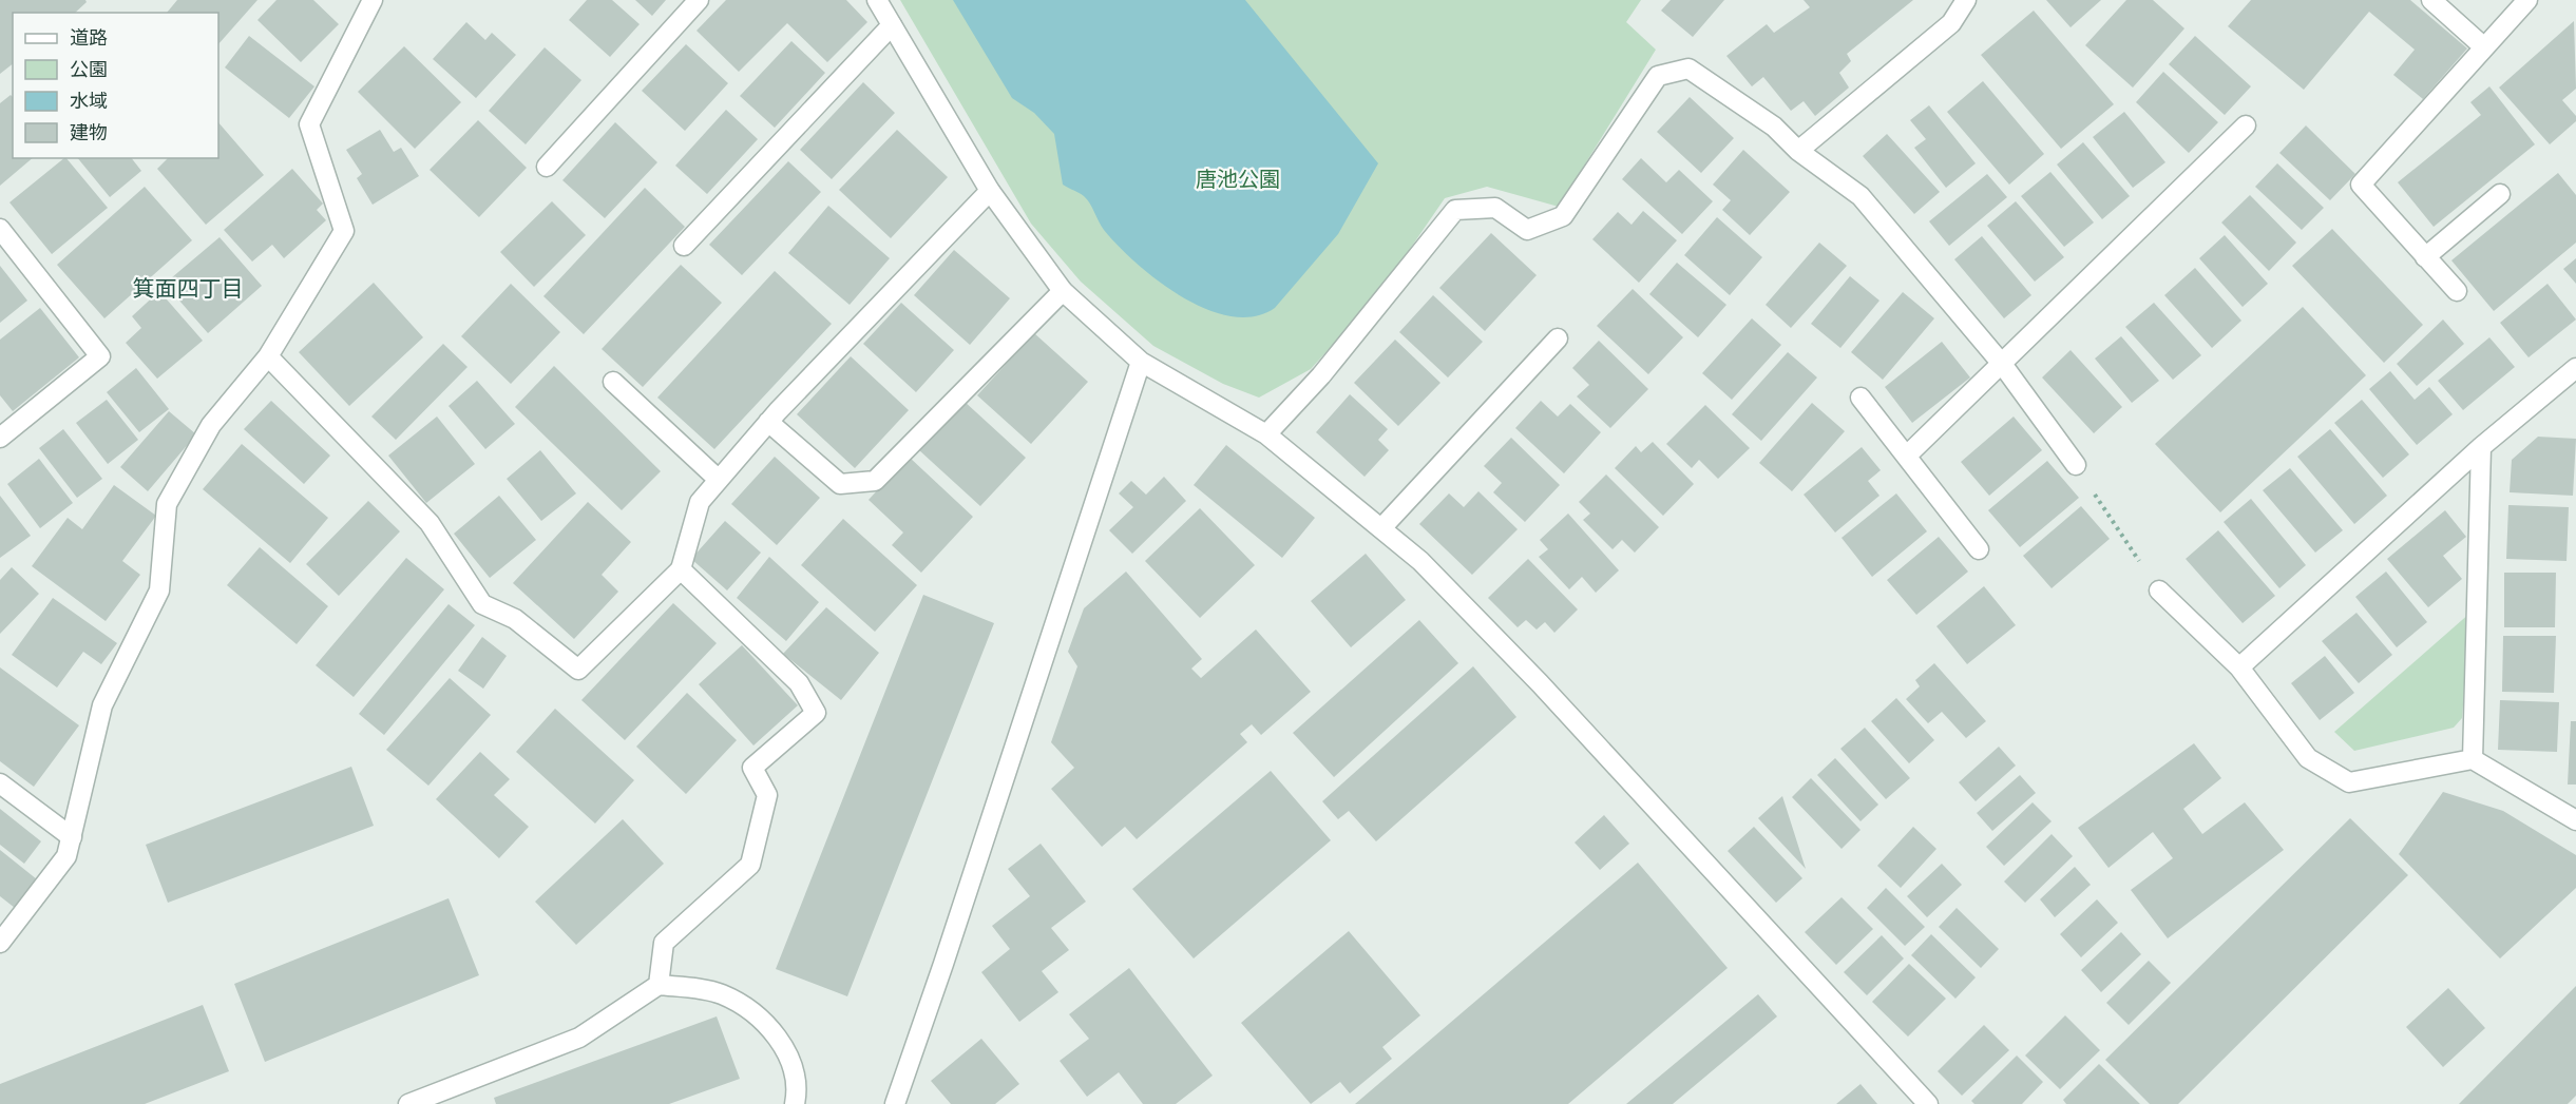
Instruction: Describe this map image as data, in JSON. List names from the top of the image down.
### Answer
{
  "districts": ["箕面四丁目"],
  "parks": ["唐池公園"],
  "legend": [
    "道路",
    "公園",
    "水域",
    "建物"
  ]
}
